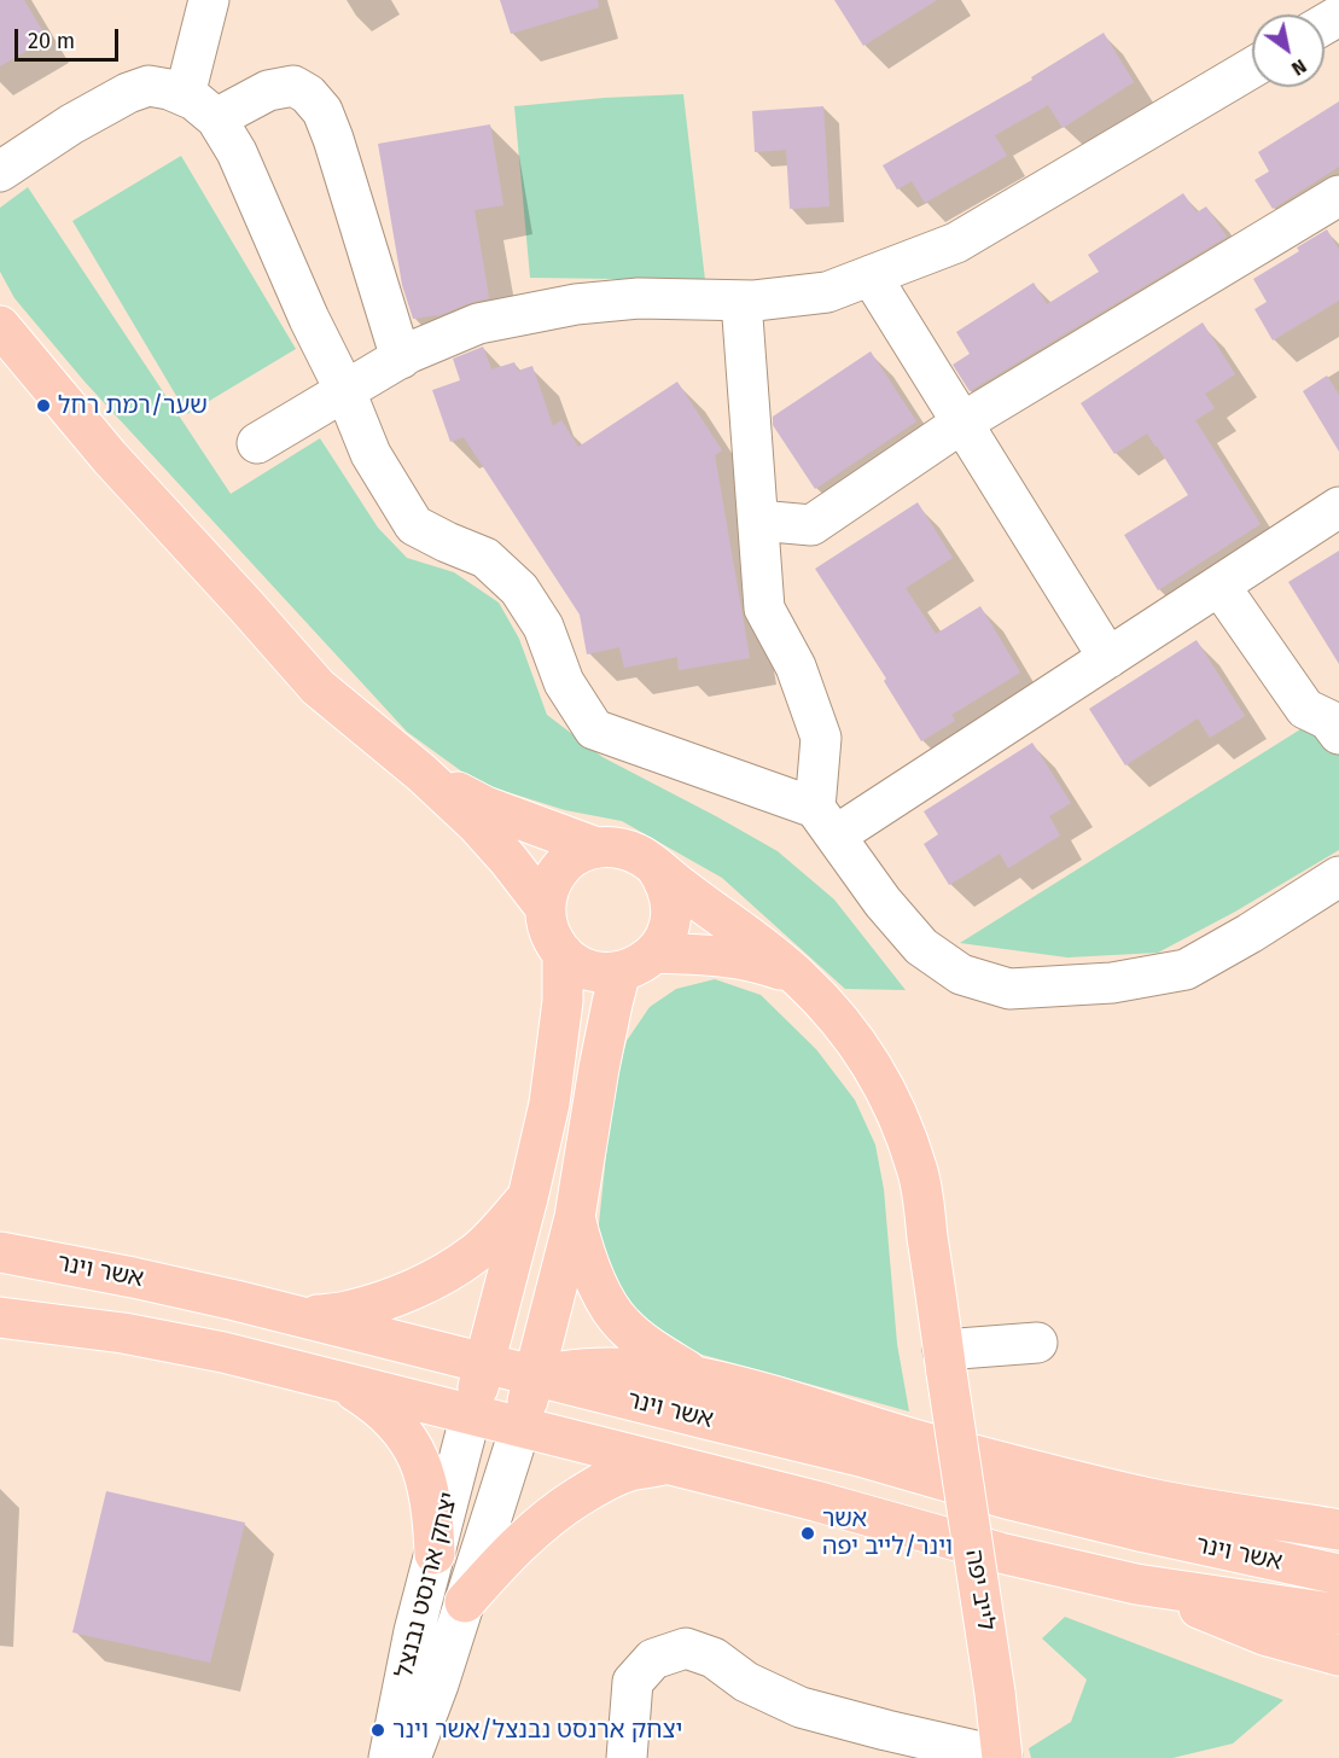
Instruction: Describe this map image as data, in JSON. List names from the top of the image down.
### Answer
{
  "streets": {
    "main road": ["אשר וינר", "לייב יפה"],
    "street": ["יצחק ארנסט נבנצל"]
  },
  "crossings": [
    ["אשר וינר", "יצחק ארנסט נבנצל"]
  ],
  "places": ["שער/רמת רחל", "אשר וינר/לייב יפה", "יצחק ארנסט נבנצל/אשר וינר"],
  "scale_bar": "20 m",
  "north": "bottom right"
}
